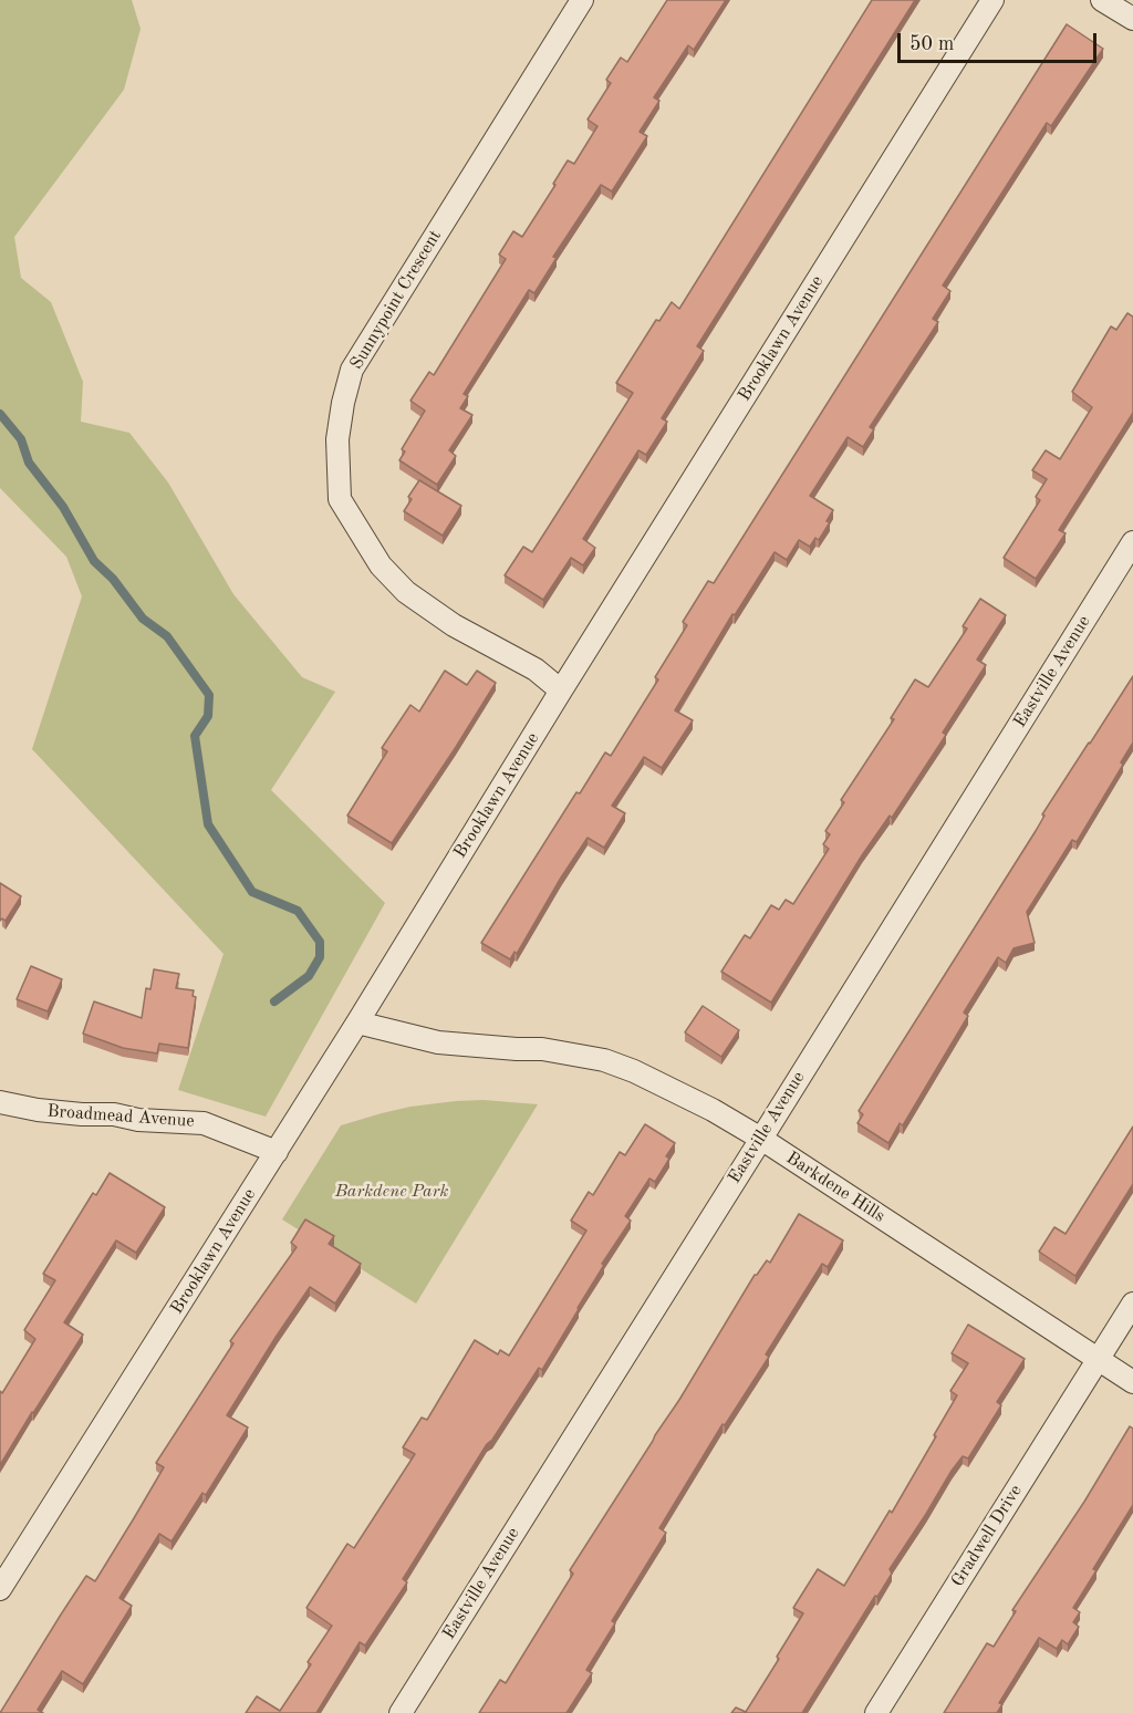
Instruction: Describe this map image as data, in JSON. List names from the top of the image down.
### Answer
{
  "streets": {
    "street": [
      "Sunnypoint Crescent",
      "Brooklawn Avenue",
      "Eastville Avenue",
      "Broadmead Avenue",
      "Barkdene Hills",
      "Gradwell Drive"
    ]
  },
  "crossings": [
    ["Sunnypoint Crescent", "Brooklawn Avenue"],
    ["Brooklawn Avenue", "Broadmead Avenue"],
    ["Brooklawn Avenue", "Barkdene Hills"],
    ["Eastville Avenue", "Barkdene Hills"],
    ["Barkdene Hills", "Gradwell Drive"]
  ],
  "parks": ["Barkdene Park"],
  "scale_bar": "50 m"
}
